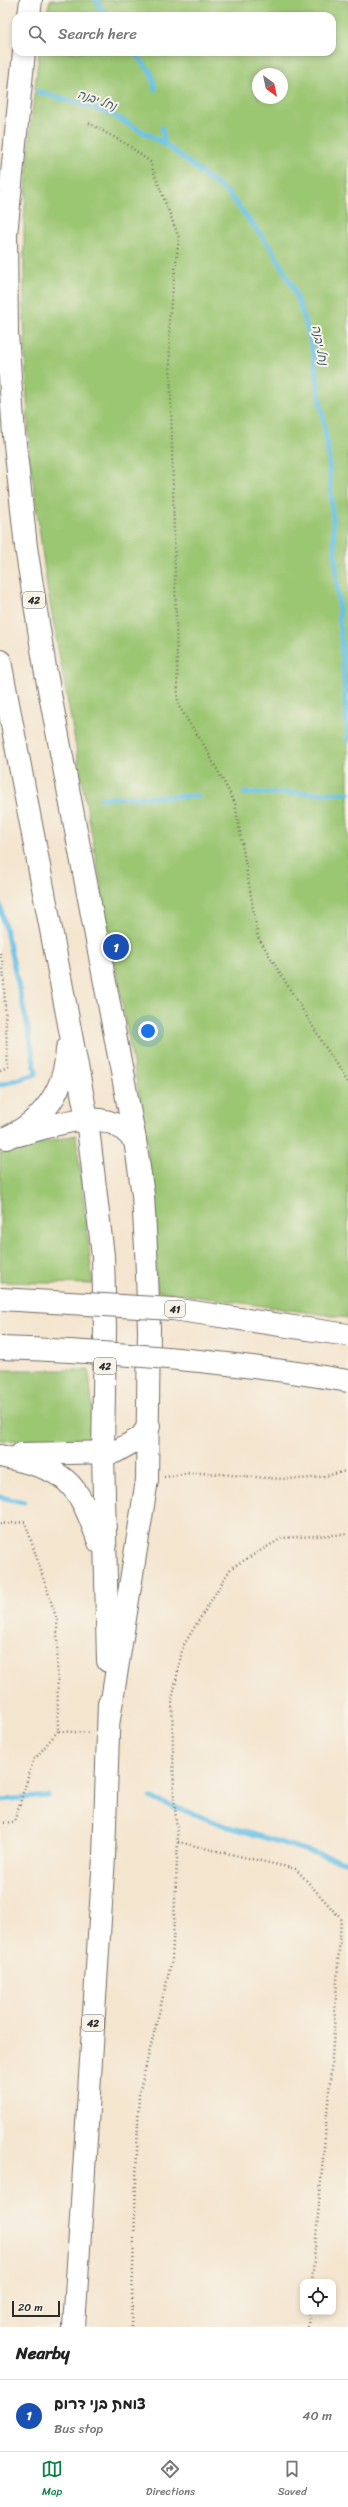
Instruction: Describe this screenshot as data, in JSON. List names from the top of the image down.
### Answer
{
  "streets": {
    "highway": ["42", "41"]
  },
  "water": ["נחל יבנה"],
  "scale_bar": "20 m",
  "north": "bottom right",
  "page": {
    "search": "Search here",
    "pins": "1",
    "scale": "20 m",
    "heading": "Nearby",
    "list": [
      {
        "mark": "1",
        "name": "צומת בני דרום",
        "note": "Bus stop",
        "value": "40 m"
      }
    ],
    "nav": ["Map", "Directions", "Saved"]
  }
}
